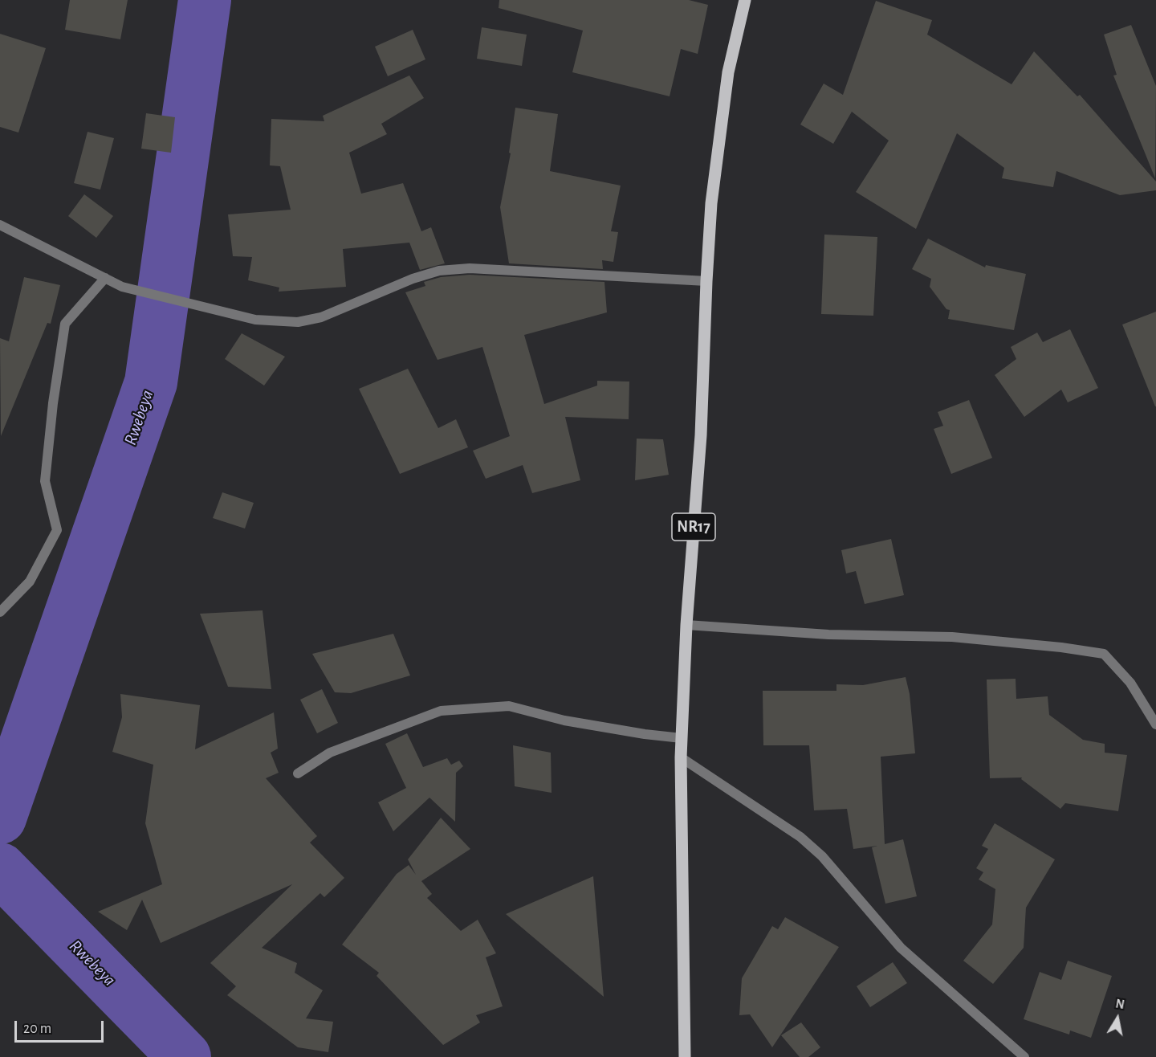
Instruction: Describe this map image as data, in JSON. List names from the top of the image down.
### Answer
{
  "streets": {
    "main road": ["NR17"]
  },
  "water": ["Rwebeya"],
  "scale_bar": "20 m",
  "north": "top"
}
